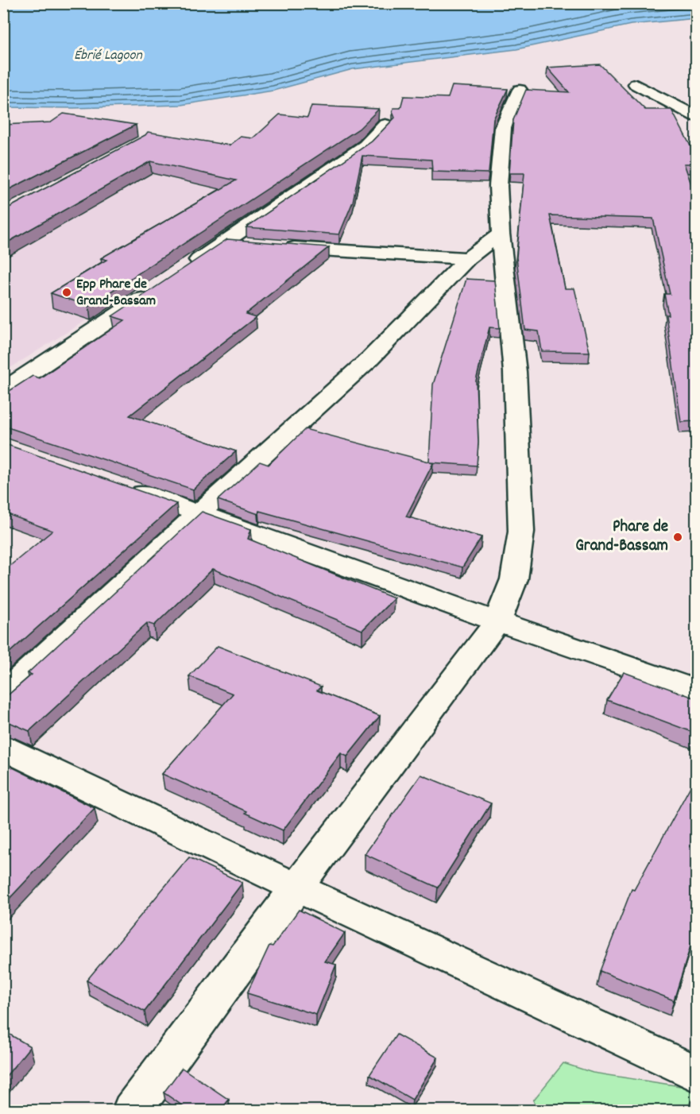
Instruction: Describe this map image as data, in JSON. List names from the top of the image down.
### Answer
{
  "water": ["Ébrié Lagoon"],
  "places": ["Epp Phare de Grand-Bassam", "Phare de Grand-Bassam"]
}
